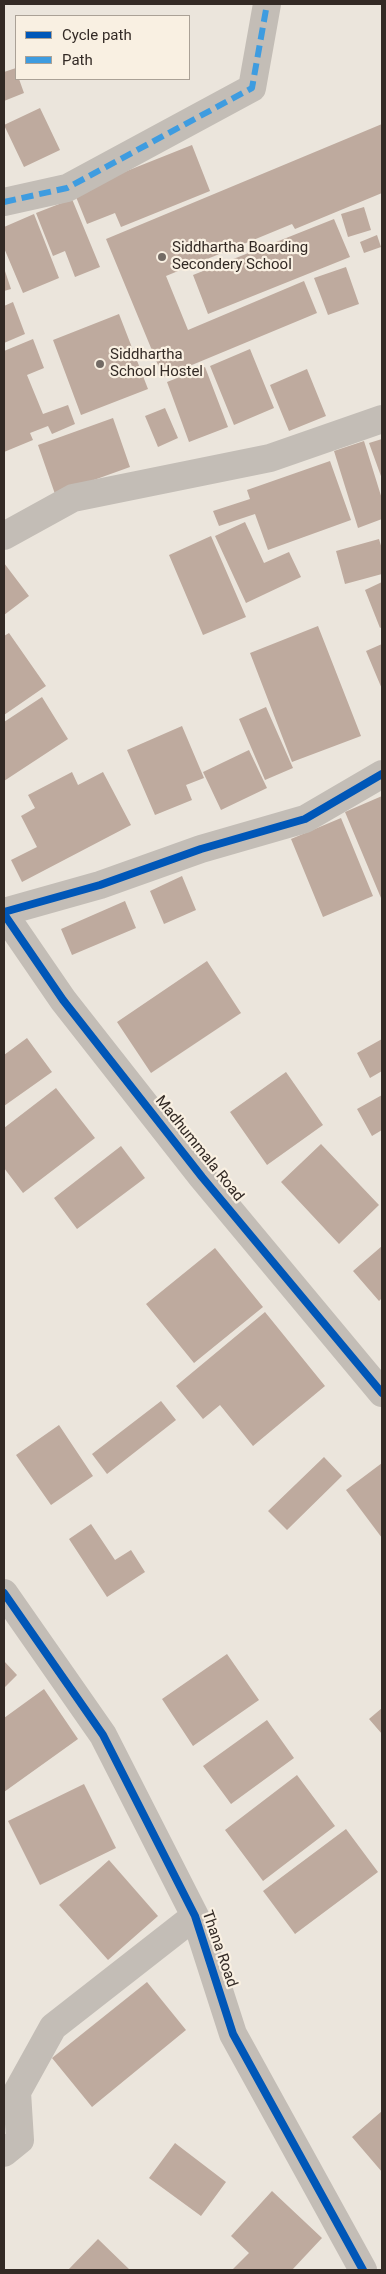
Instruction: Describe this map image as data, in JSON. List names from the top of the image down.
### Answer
{
  "streets": {
    "street": ["Madhummala Road", "Thana Road"]
  },
  "places": ["Siddhartha Boarding Secondery School", "Siddhartha School Hostel"],
  "legend": ["Cycle path", "Path"]
}
